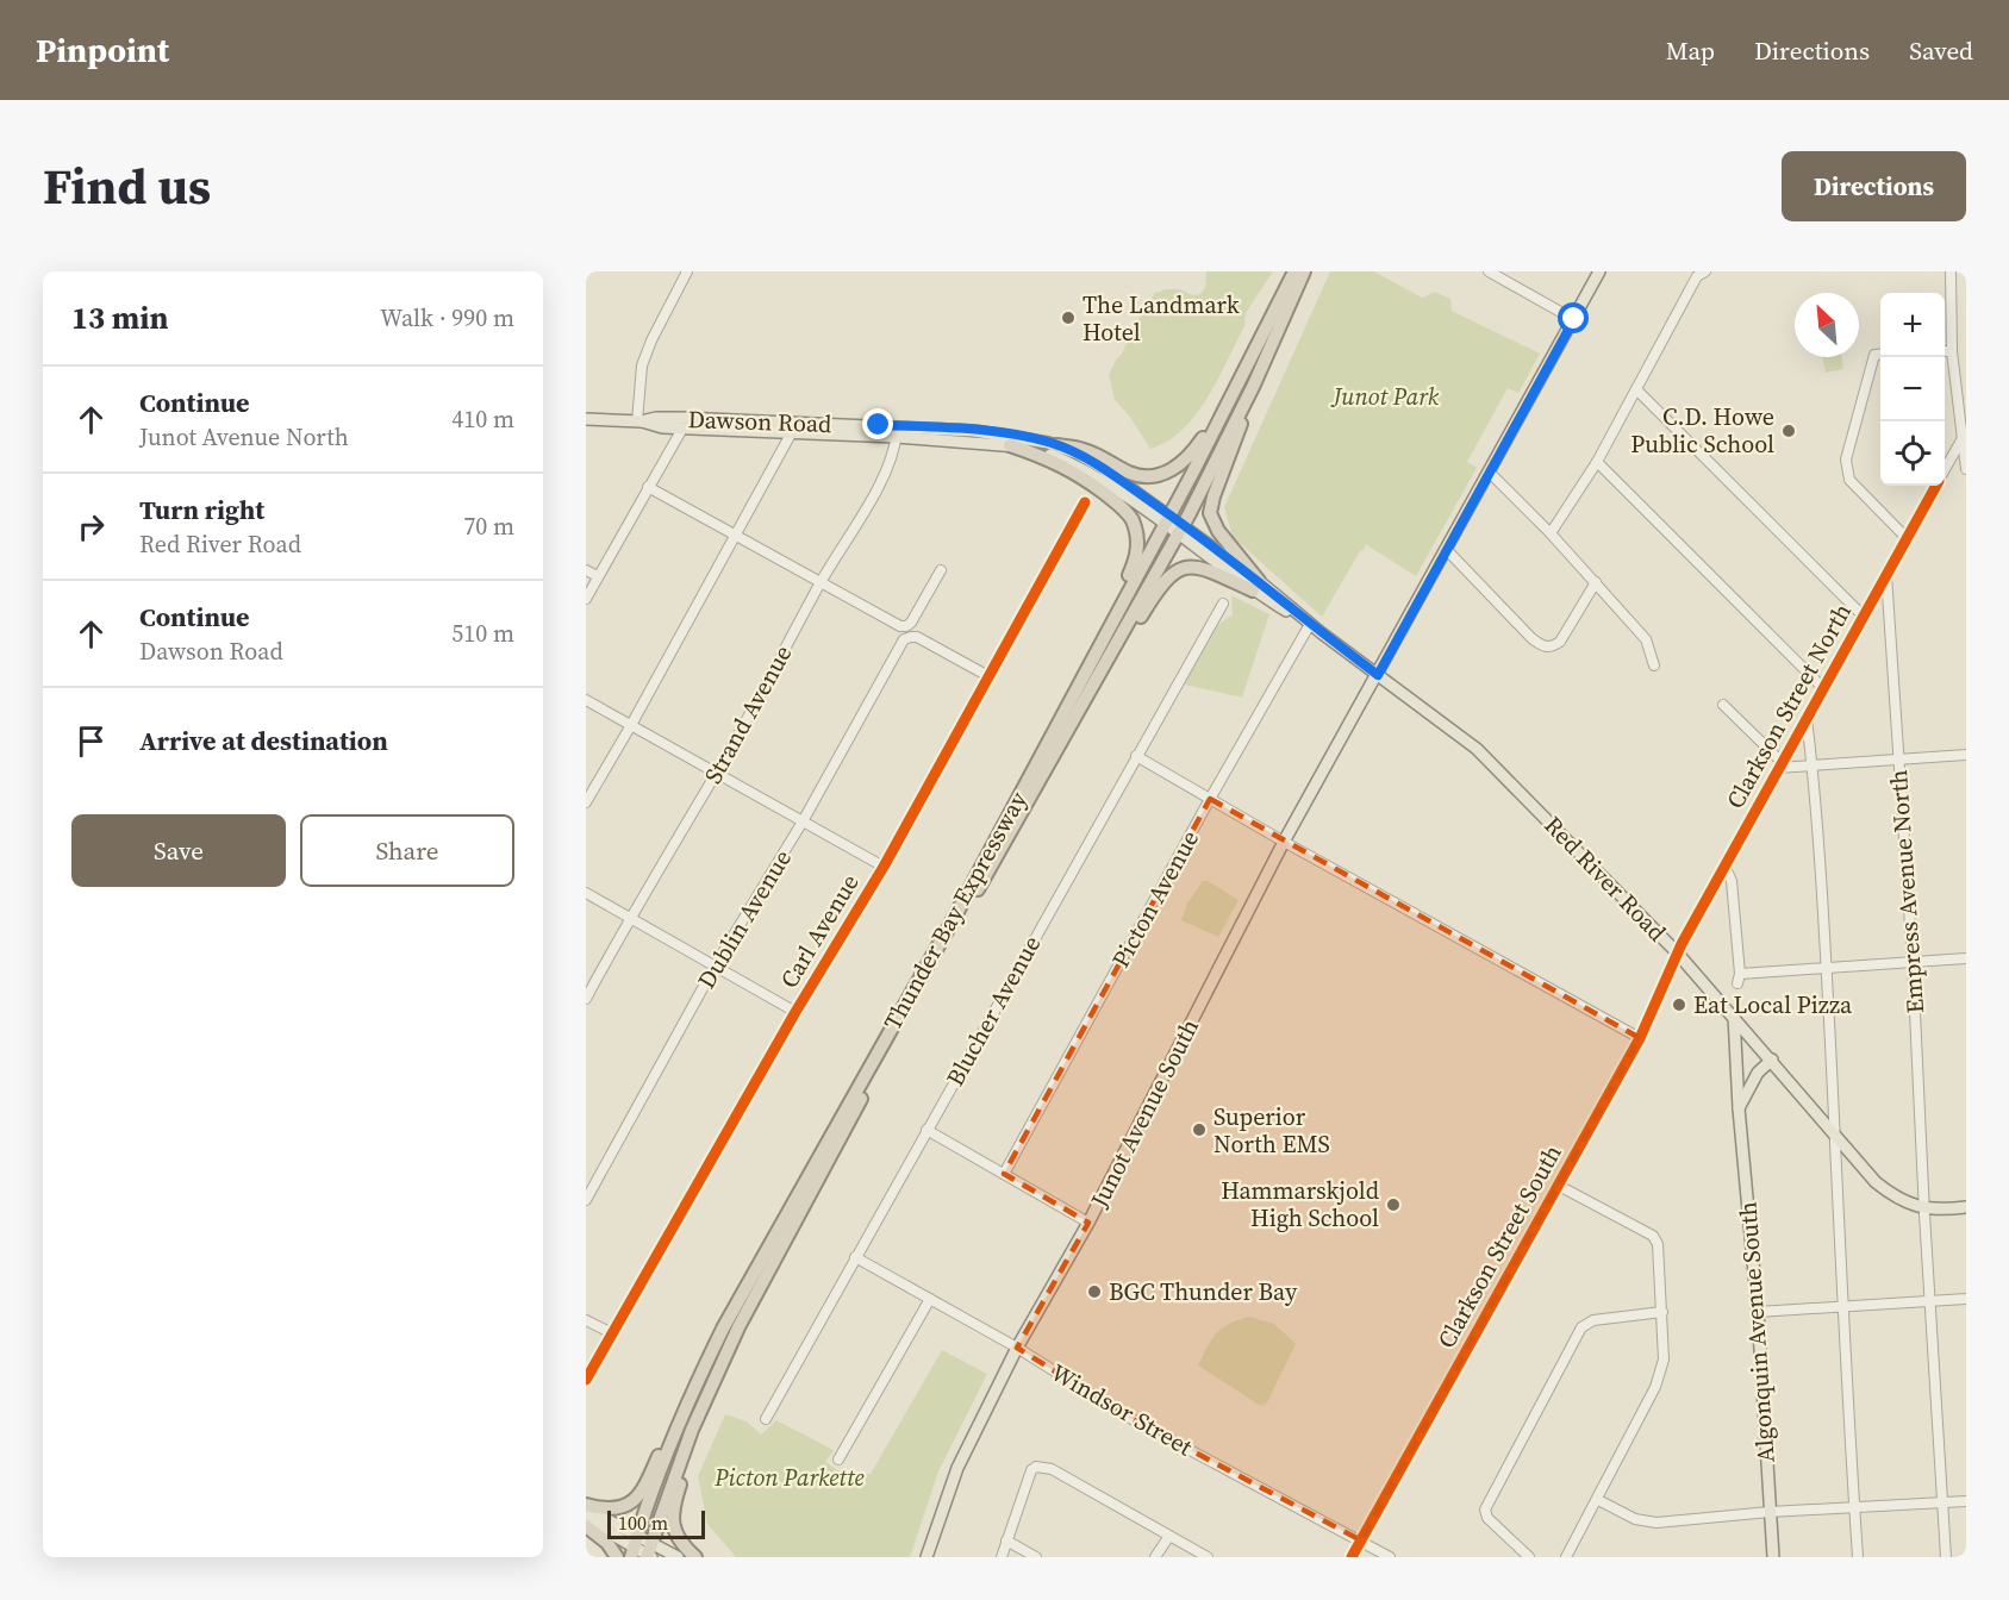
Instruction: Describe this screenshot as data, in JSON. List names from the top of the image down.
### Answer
{
  "streets": {
    "highway": ["Thunder Bay Expressway"],
    "main road": [
      "Dawson Road",
      "Red River Road",
      "Junot Avenue South",
      "Algonquin Avenue South"
    ],
    "street": [
      "Clarkson Street North",
      "Strand Avenue",
      "Empress Avenue North",
      "Picton Avenue",
      "Dublin Avenue",
      "Carl Avenue",
      "Blucher Avenue",
      "Clarkson Street South",
      "Windsor Street"
    ]
  },
  "crossings": [
    ["Dawson Road", "Strand Avenue"],
    ["Dawson Road", "Red River Road"],
    ["Dawson Road", "Picton Avenue"],
    ["Dawson Road", "Thunder Bay Expressway"],
    ["Clarkson Street North", "Red River Road"],
    ["Clarkson Street North", "Empress Avenue North"],
    ["Clarkson Street North", "Clarkson Street South"],
    ["Red River Road", "Empress Avenue North"],
    ["Red River Road", "Junot Avenue South"],
    ["Red River Road", "Clarkson Street South"],
    ["Red River Road", "Algonquin Avenue South"],
    ["Dublin Avenue", "Carl Avenue"],
    ["Blucher Avenue", "Windsor Street"],
    ["Junot Avenue South", "Windsor Street"],
    ["Clarkson Street South", "Windsor Street"]
  ],
  "parks": ["Junot Park", "Picton Parkette"],
  "places": [
    "The Landmark Hotel",
    "C.D. Howe Public School",
    "Eat Local Pizza",
    "Superior North EMS",
    "Hammarskjold High School",
    "BGC Thunder Bay"
  ],
  "scale_bar": "100 m",
  "north": "top left",
  "page": {
    "header": "Pinpoint",
    "nav": ["Map", "Directions", "Saved"],
    "title": "Find us",
    "buttons": [
      "Directions",
      ["Save", "Share"]
    ],
    "heading": ["13 min", "Walk · 990 m"],
    "map_buttons": ["+", "−"],
    "list": [
      ["Continue", "Junot Avenue North", "410 m"],
      ["Turn right", "Red River Road", "70 m"],
      ["Continue", "Dawson Road", "510 m"],
      "Arrive at destination"
    ],
    "scale": "100 m"
  }
}
